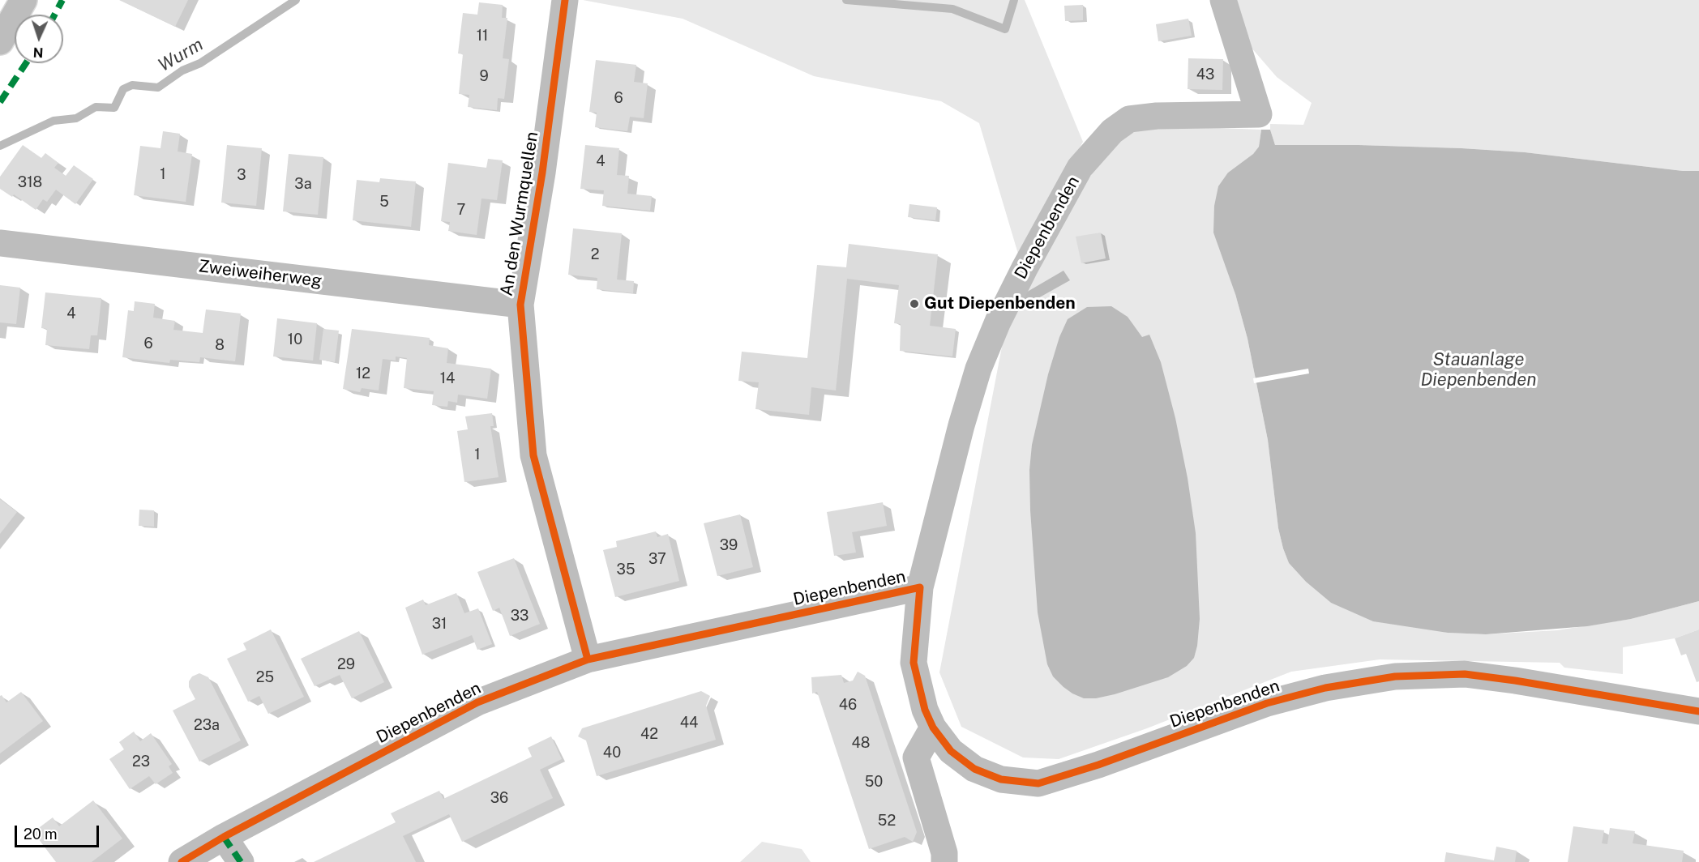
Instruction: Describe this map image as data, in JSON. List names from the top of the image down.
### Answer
{
  "streets": {
    "street": ["An den Wurmquellen", "Diepenbenden", "Zweiweiherweg"]
  },
  "crossings": [
    ["An den Wurmquellen", "Diepenbenden"],
    ["An den Wurmquellen", "Zweiweiherweg"]
  ],
  "water": ["Wurm", "Stauanlage Diepenbenden"],
  "places": ["Gut Diepenbenden"],
  "house_numbers": [
    "11",
    "43",
    "9",
    "6",
    "4",
    "1",
    "3",
    "318",
    "3a",
    "5",
    "7",
    "2",
    "4",
    "10",
    "6",
    "8",
    "12",
    "14",
    "1",
    "39",
    "37",
    "35",
    "33",
    "31",
    "29",
    "25",
    "46",
    "44",
    "23a",
    "42",
    "48",
    "40",
    "23",
    "50",
    "36",
    "52"
  ],
  "scale_bar": "20 m",
  "north": "bottom"
}
